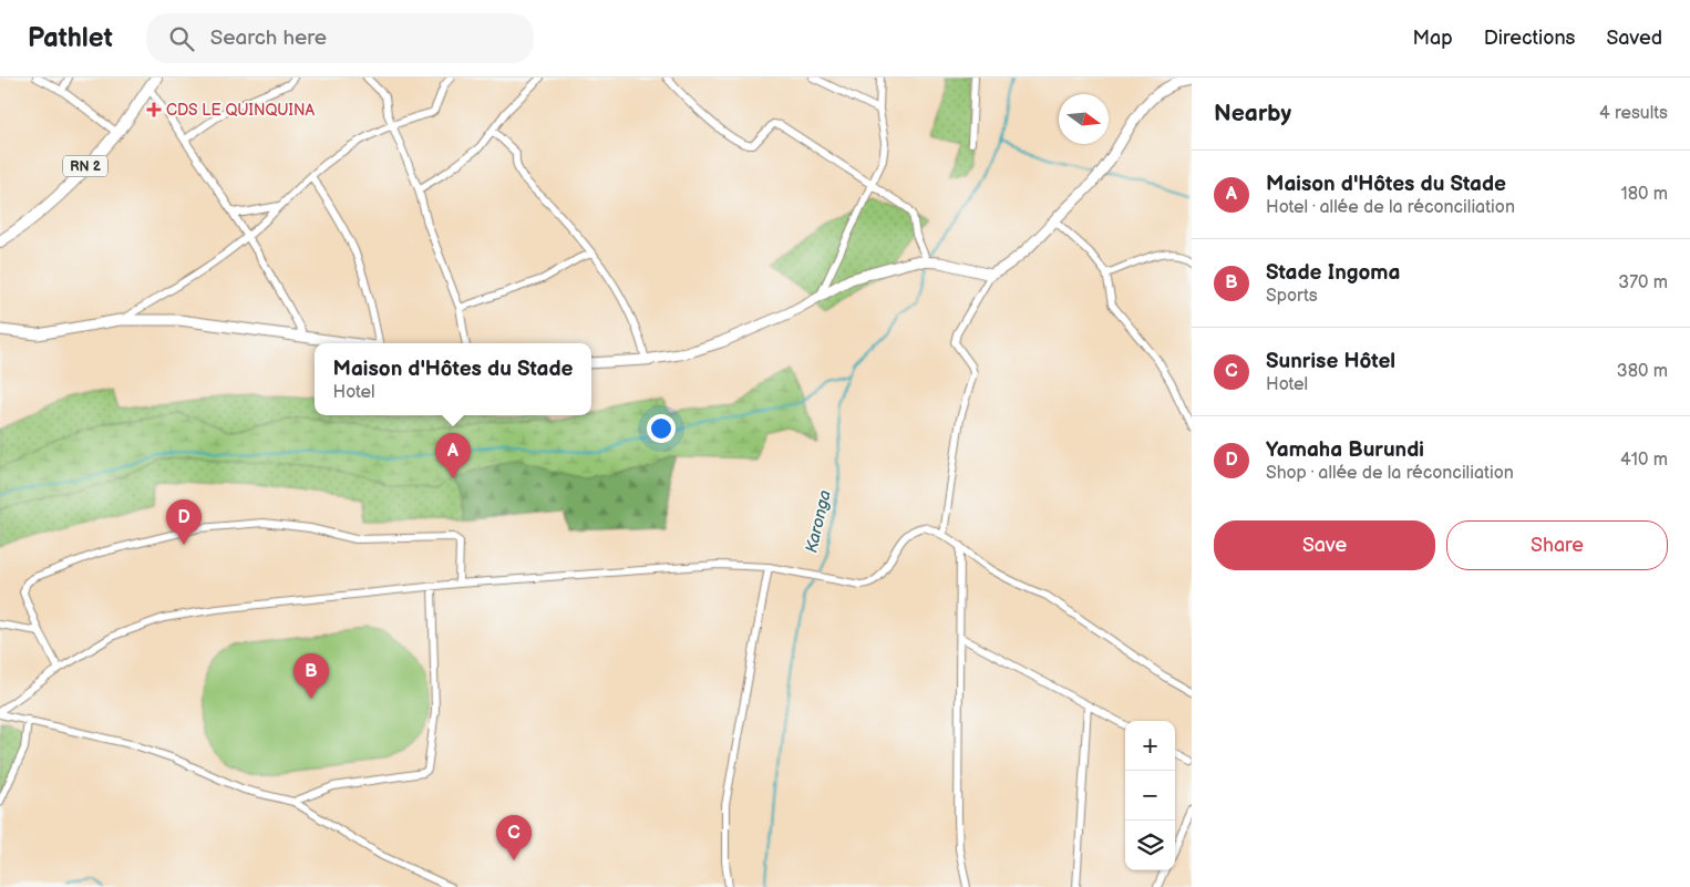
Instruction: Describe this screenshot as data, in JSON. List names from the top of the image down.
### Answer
{
  "streets": {
    "main road": ["RN 2"]
  },
  "water": ["Karonga"],
  "places": {
    "health": ["CDS LE QUINQUINA"]
  },
  "north": "right",
  "page": {
    "header": "Pathlet",
    "search": "Search here",
    "nav": ["Map", "Directions", "Saved"],
    "heading": ["Nearby", "4 results"],
    "list": [
      {
        "mark": "A",
        "name": "Maison d'Hôtes du Stade",
        "note": "Hotel · allée de la réconciliation",
        "value": "180 m"
      },
      {
        "mark": "B",
        "name": "Stade Ingoma",
        "note": "Sports",
        "value": "370 m"
      },
      {
        "mark": "C",
        "name": "Sunrise Hôtel",
        "note": "Hotel",
        "value": "380 m"
      },
      {
        "mark": "D",
        "name": "Yamaha Burundi",
        "note": "Shop · allée de la réconciliation",
        "value": "410 m"
      }
    ],
    "popup": ["Maison d'Hôtes du Stade", "Hotel"],
    "pins": [
      "A",
      "D",
      "B",
      "C"
    ],
    "buttons": ["Save", "Share"],
    "map_buttons": ["+", "−"]
  }
}
